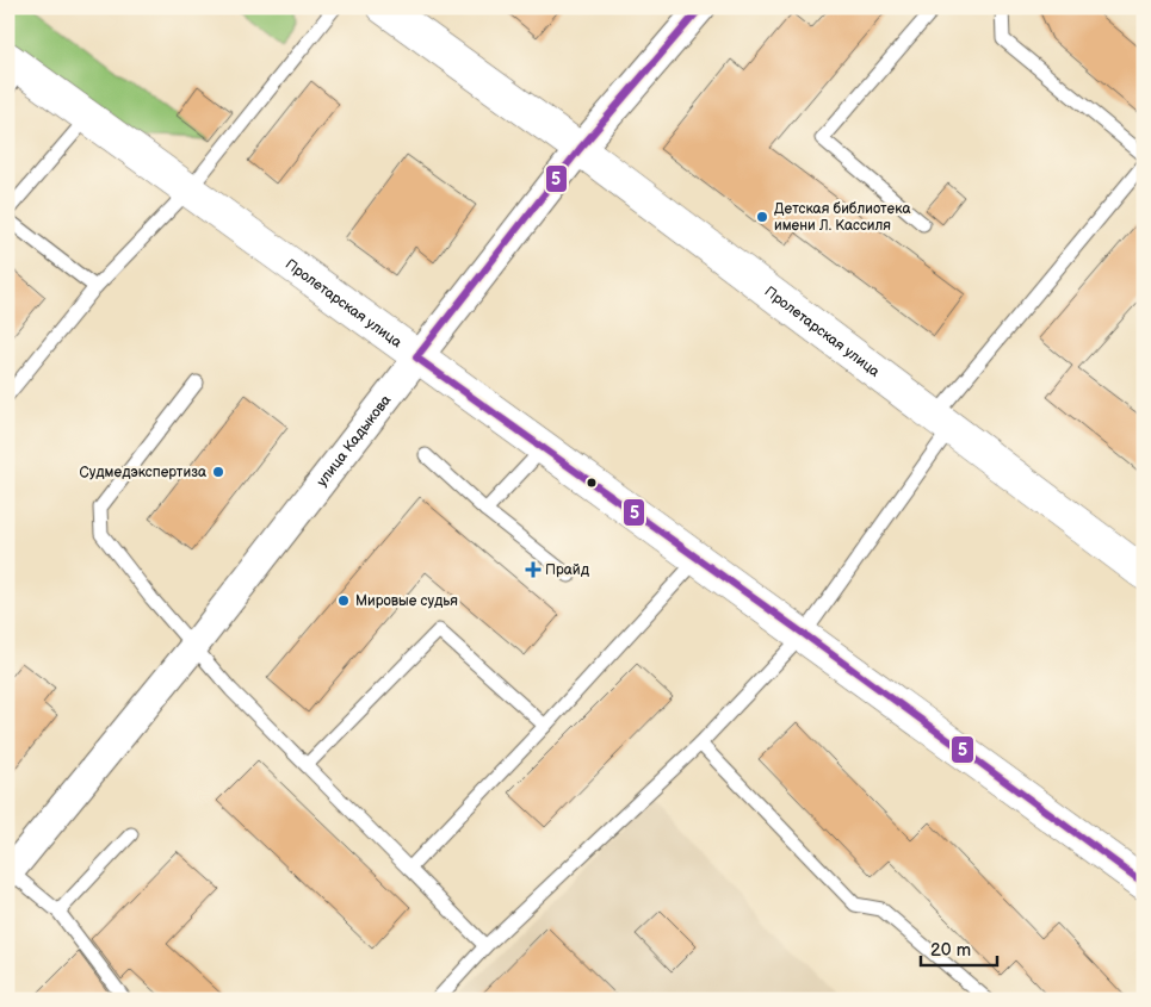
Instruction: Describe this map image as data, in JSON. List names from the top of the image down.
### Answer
{
  "streets": {
    "street": ["Пролетарская улица", "улица Кадыкова"]
  },
  "crossings": [
    ["Пролетарская улица", "улица Кадыкова"]
  ],
  "places": {
    "other": ["Детская библиотека имени Л. Кассиля", "Судмедэкспертиза", "Мировые судья"],
    "health": ["Прайд"]
  },
  "lines": ["transit line 5"],
  "scale_bar": "20 m"
}
